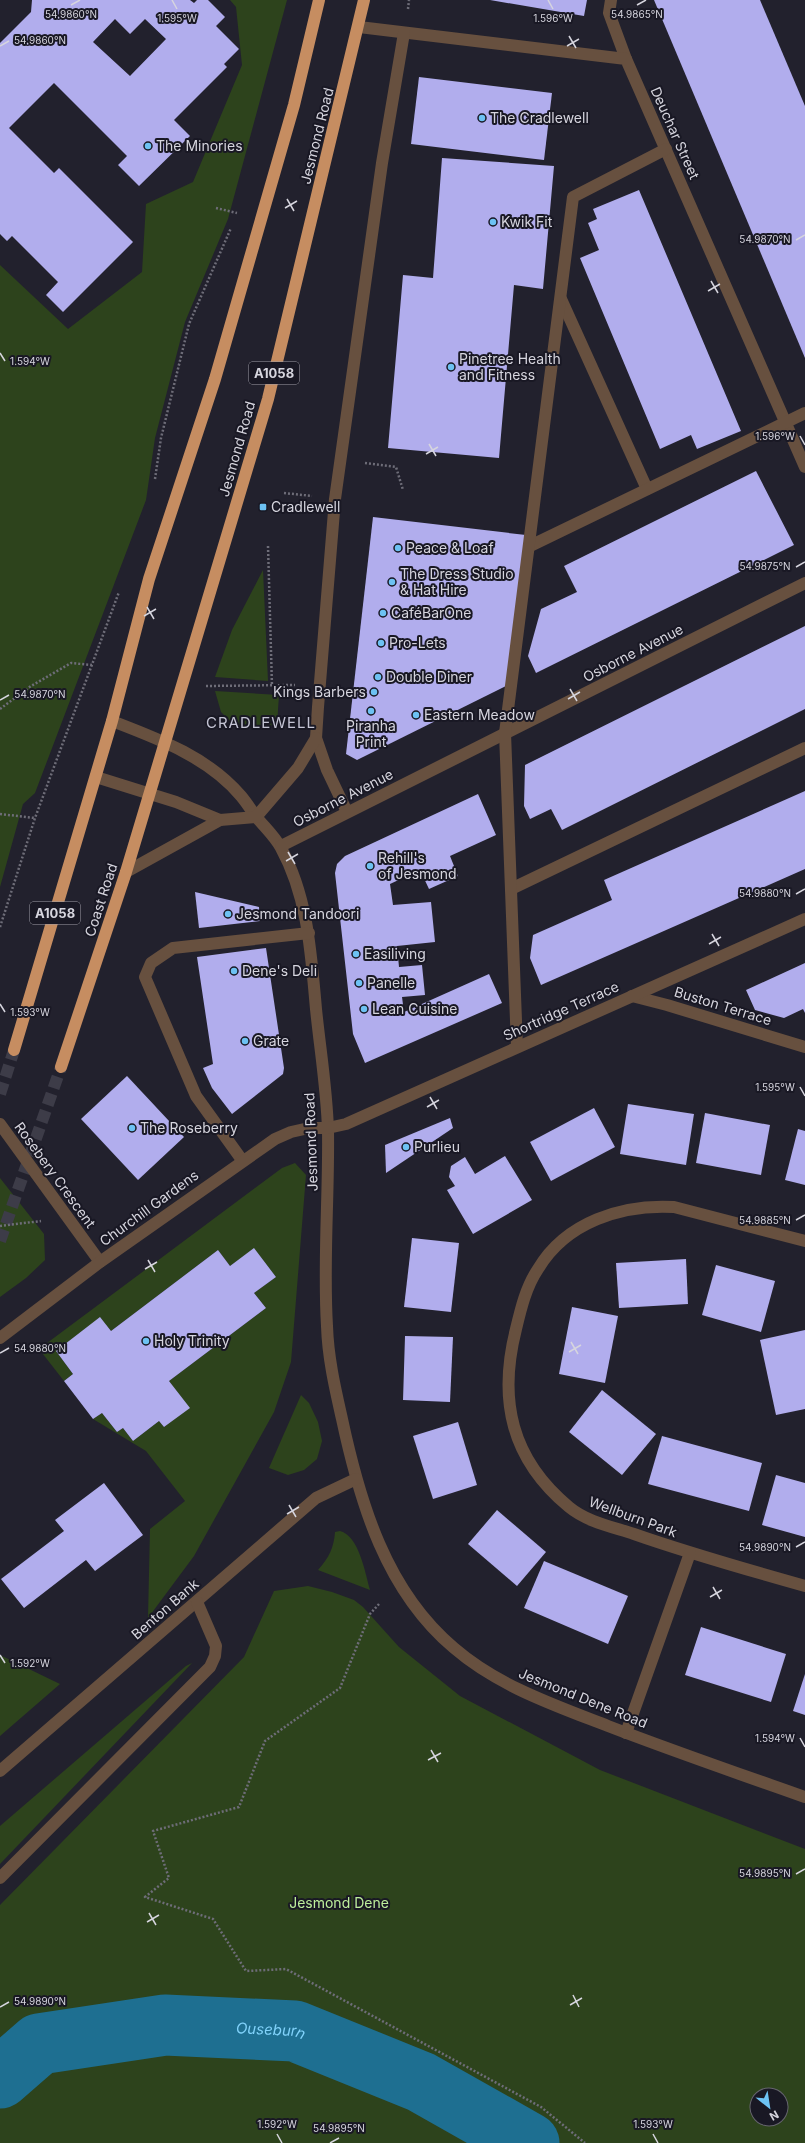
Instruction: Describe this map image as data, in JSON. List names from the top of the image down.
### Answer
{
  "streets": {
    "highway": ["Jesmond Road", "A1058", "Coast Road"],
    "street": [
      "Deuchar Street",
      "Osborne Avenue",
      "Buston Terrace",
      "Shortridge Terrace",
      "Rosebery Crescent",
      "Churchill Gardens",
      "Wellburn Park",
      "Benton Bank",
      "Jesmond Dene Road"
    ]
  },
  "crossings": [
    ["Jesmond Road", "Osborne Avenue"],
    ["Jesmond Road", "Coast Road"],
    ["Jesmond Road", "Shortridge Terrace"],
    ["Jesmond Road", "Churchill Gardens"],
    ["Jesmond Road", "Benton Bank"],
    ["Jesmond Road", "Jesmond Dene Road"],
    ["Buston Terrace", "Shortridge Terrace"],
    ["Shortridge Terrace", "Churchill Gardens"],
    ["Rosebery Crescent", "Churchill Gardens"],
    ["Wellburn Park", "Jesmond Dene Road"],
    ["Benton Bank", "Jesmond Dene Road"]
  ],
  "districts": ["CRADLEWELL"],
  "water": ["Ouseburn"],
  "parks": ["Jesmond Dene"],
  "places": {
    "other": [
      "The Cradlewell",
      "The Minories",
      "Kwik Fit",
      "Pinetree Health and Fitness",
      "Peace & Loaf",
      "The Dress Studio & Hat Hire",
      "CaféBarOne",
      "Pro-Lets",
      "Double Diner",
      "Kings Barbers",
      "Piranha Print",
      "Eastern Meadow",
      "Rehill's of Jesmond",
      "Jesmond Tandoori",
      "Easiliving",
      "Dene's Deli",
      "Panelle",
      "Lean Cuisine",
      "Grate",
      "The Roseberry",
      "Purlieu",
      "Holy Trinity"
    ],
    "transit": ["Cradlewell"]
  },
  "north": "bottom right",
  "coordinates": [
    "54.9860°N",
    "54.9865°N",
    "1.595°W",
    "1.596°W",
    "54.9870°N",
    "1.594°W",
    "54.9875°N",
    "54.9880°N",
    "1.593°W",
    "54.9885°N",
    "54.9890°N",
    "1.592°W",
    "54.9895°N"
  ]
}
